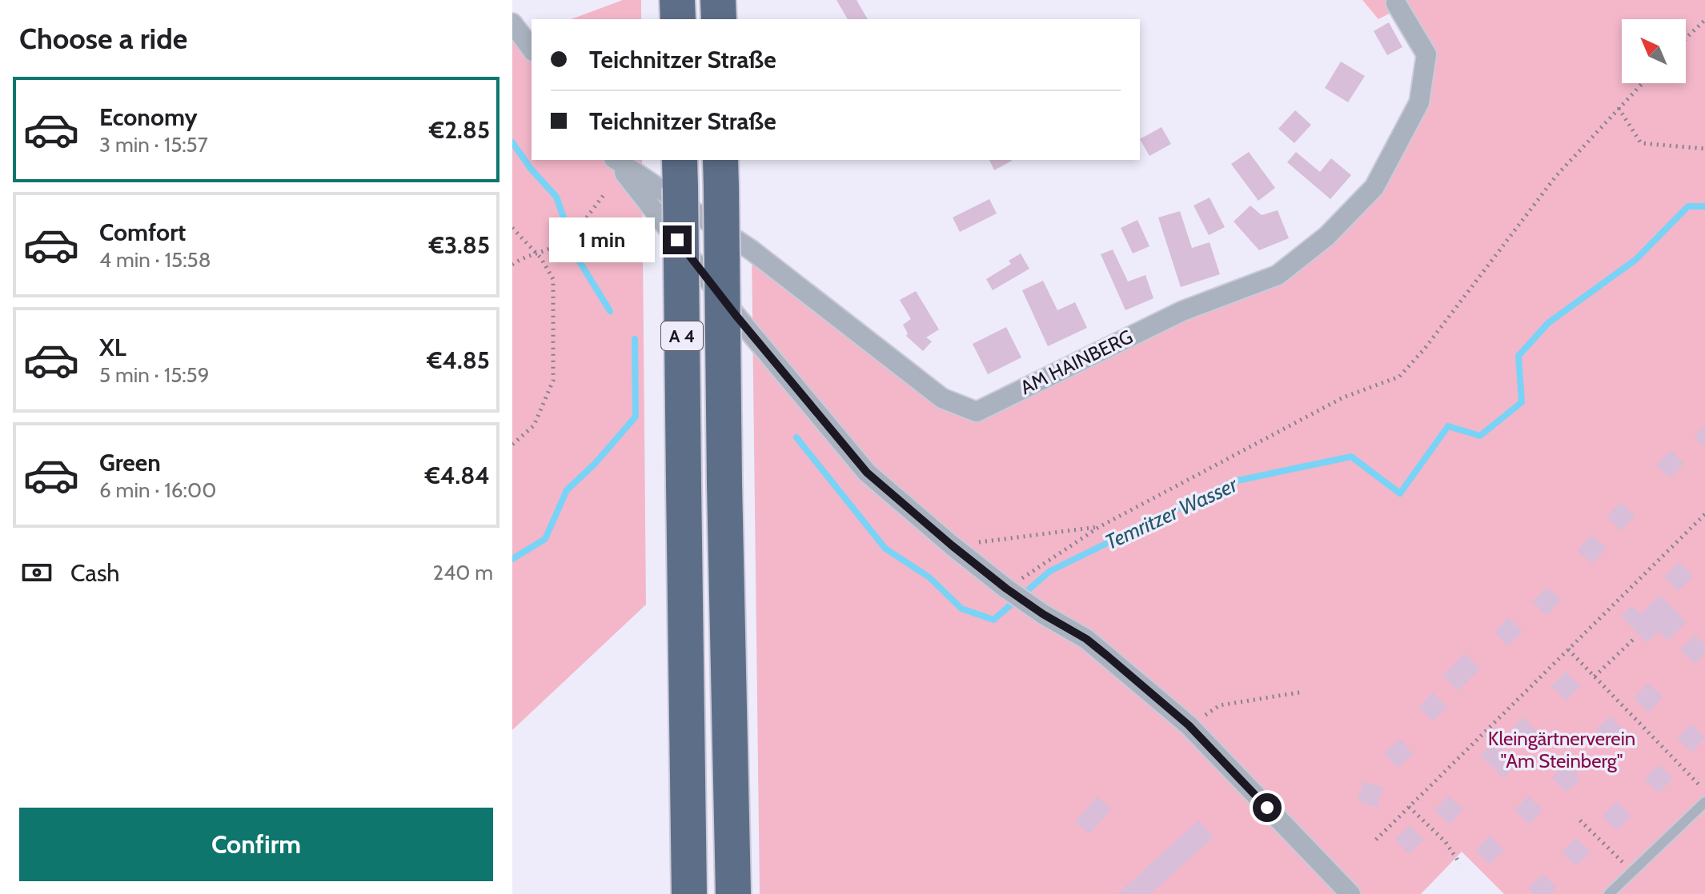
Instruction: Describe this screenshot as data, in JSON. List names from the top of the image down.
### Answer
{
  "streets": {
    "highway": ["A 4"],
    "street": ["AM HAINBERG"]
  },
  "water": ["Temritzer Wasser"],
  "parks": ["Kleingärtnerverein \"Am Steinberg\""],
  "north": "top left",
  "page": {
    "heading": "Choose a ride",
    "banner": ["Teichnitzer Straße", "Teichnitzer Straße"],
    "list": [
      {
        "name": "Economy",
        "note": "3 min · 15:57",
        "value": "€2.85"
      },
      {
        "name": "Comfort",
        "note": "4 min · 15:58",
        "value": "€3.85"
      },
      {
        "name": "XL",
        "note": "5 min · 15:59",
        "value": "€4.85"
      },
      {
        "name": "Green",
        "note": "6 min · 16:00",
        "value": "€4.84"
      }
    ],
    "bubble": "1 min",
    "pay": ["Cash", "240 m"],
    "buttons": "Confirm"
  }
}
